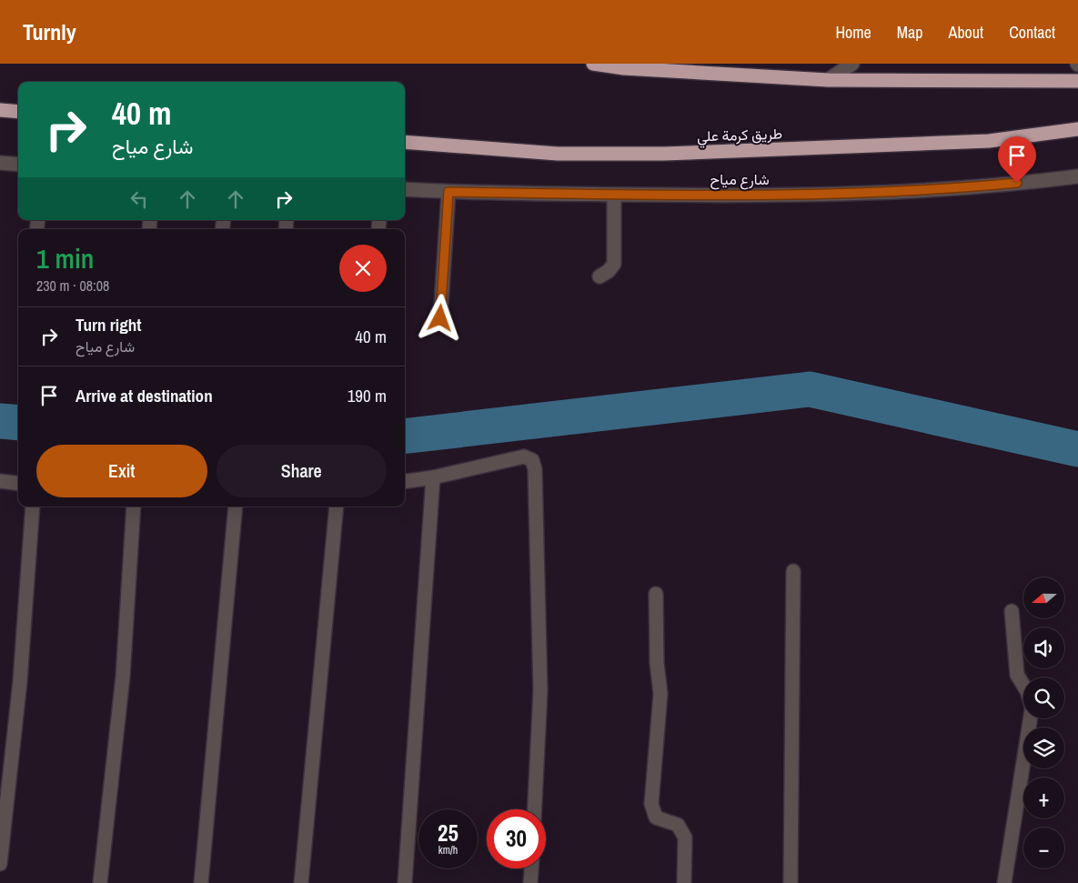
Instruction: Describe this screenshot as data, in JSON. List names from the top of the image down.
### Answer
{
  "streets": {
    "highway": ["طريق كرمة علي"],
    "street": ["شارع مياح"]
  },
  "north": "left",
  "page": {
    "header": "Turnly",
    "nav": [
      "Home",
      "Map",
      "About",
      "Contact"
    ],
    "turn": ["40 m", "شارع مياح"],
    "heading": ["1 min", "230 m · 08:08"],
    "list": [
      {
        "name": "Turn right",
        "note": "شارع مياح",
        "value": "40 m"
      },
      {
        "name": "Arrive at destination",
        "value": "190 m"
      }
    ],
    "buttons": ["Exit", "Share"],
    "map_buttons": ["+", "−"],
    "speed": "25 km/h",
    "limit": "30"
  }
}
